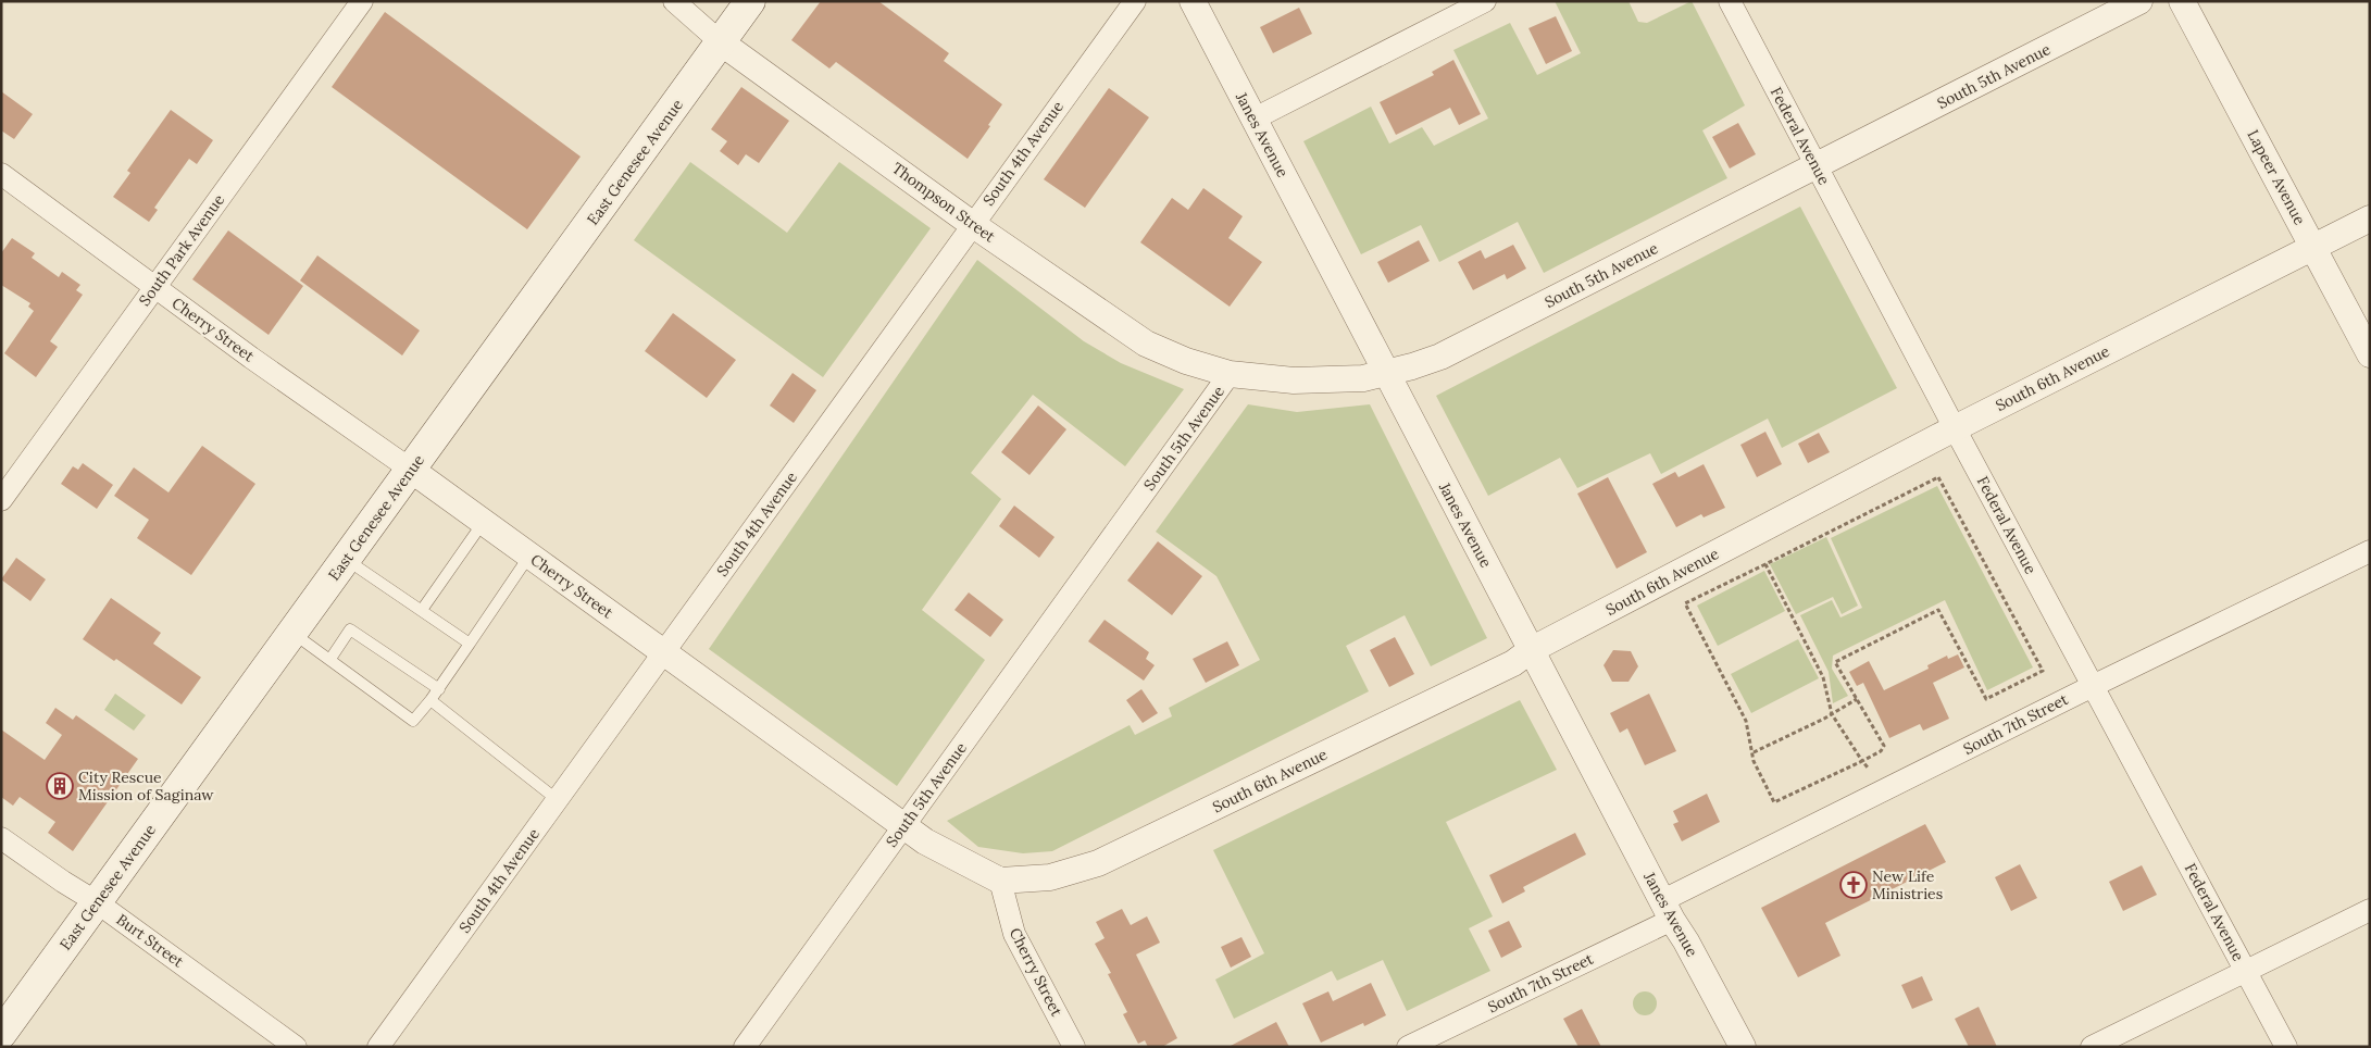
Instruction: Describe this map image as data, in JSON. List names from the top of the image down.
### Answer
{
  "streets": {
    "main road": ["East Genesee Avenue"],
    "street": [
      "South 5th Avenue",
      "Janes Avenue",
      "Federal Avenue",
      "South 4th Avenue",
      "Lapeer Avenue",
      "Thompson Street",
      "South Park Avenue",
      "Cherry Street",
      "South 6th Avenue",
      "South 7th Street",
      "Burt Street"
    ]
  },
  "crossings": [
    ["South 5th Avenue", "Janes Avenue"],
    ["South 5th Avenue", "Federal Avenue"],
    ["South 5th Avenue", "Thompson Street"],
    ["South 5th Avenue", "Cherry Street"],
    ["Janes Avenue", "South 6th Avenue"],
    ["Janes Avenue", "South 7th Street"],
    ["Federal Avenue", "South 6th Avenue"],
    ["Federal Avenue", "South 7th Street"],
    ["South 4th Avenue", "Thompson Street"],
    ["South 4th Avenue", "Cherry Street"],
    ["East Genesee Avenue", "Thompson Street"],
    ["East Genesee Avenue", "Cherry Street"],
    ["East Genesee Avenue", "Burt Street"],
    ["Lapeer Avenue", "South 6th Avenue"],
    ["South Park Avenue", "Cherry Street"],
    ["Cherry Street", "South 6th Avenue"]
  ],
  "places": {
    "building": ["City Rescue Mission of Saginaw"],
    "church": ["New Life Ministries"]
  }
}
